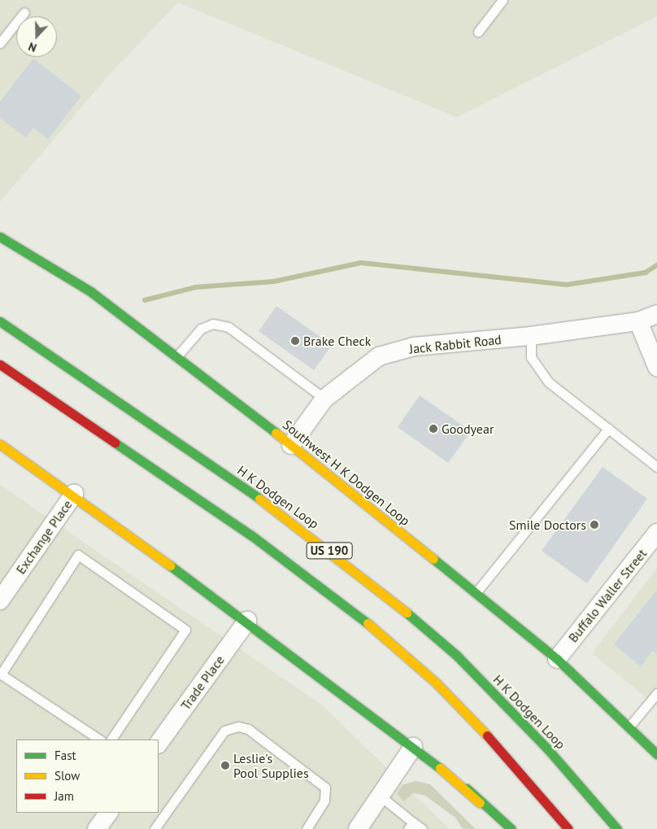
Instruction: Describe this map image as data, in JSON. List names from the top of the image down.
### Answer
{
  "streets": {
    "main road": ["Southwest H K Dodgen Loop", "H K Dodgen Loop", "US 190"],
    "street": [
      "Jack Rabbit Road",
      "Exchange Place",
      "Buffalo Waller Street",
      "Trade Place"
    ]
  },
  "crossings": [
    ["Jack Rabbit Road", "Southwest H K Dodgen Loop"],
    ["Southwest H K Dodgen Loop", "Buffalo Waller Street"]
  ],
  "places": [
    "Brake Check",
    "Goodyear",
    "Smile Doctors",
    "Leslie's Pool Supplies"
  ],
  "legend": ["Fast", "Slow", "Jam"],
  "north": "bottom"
}
